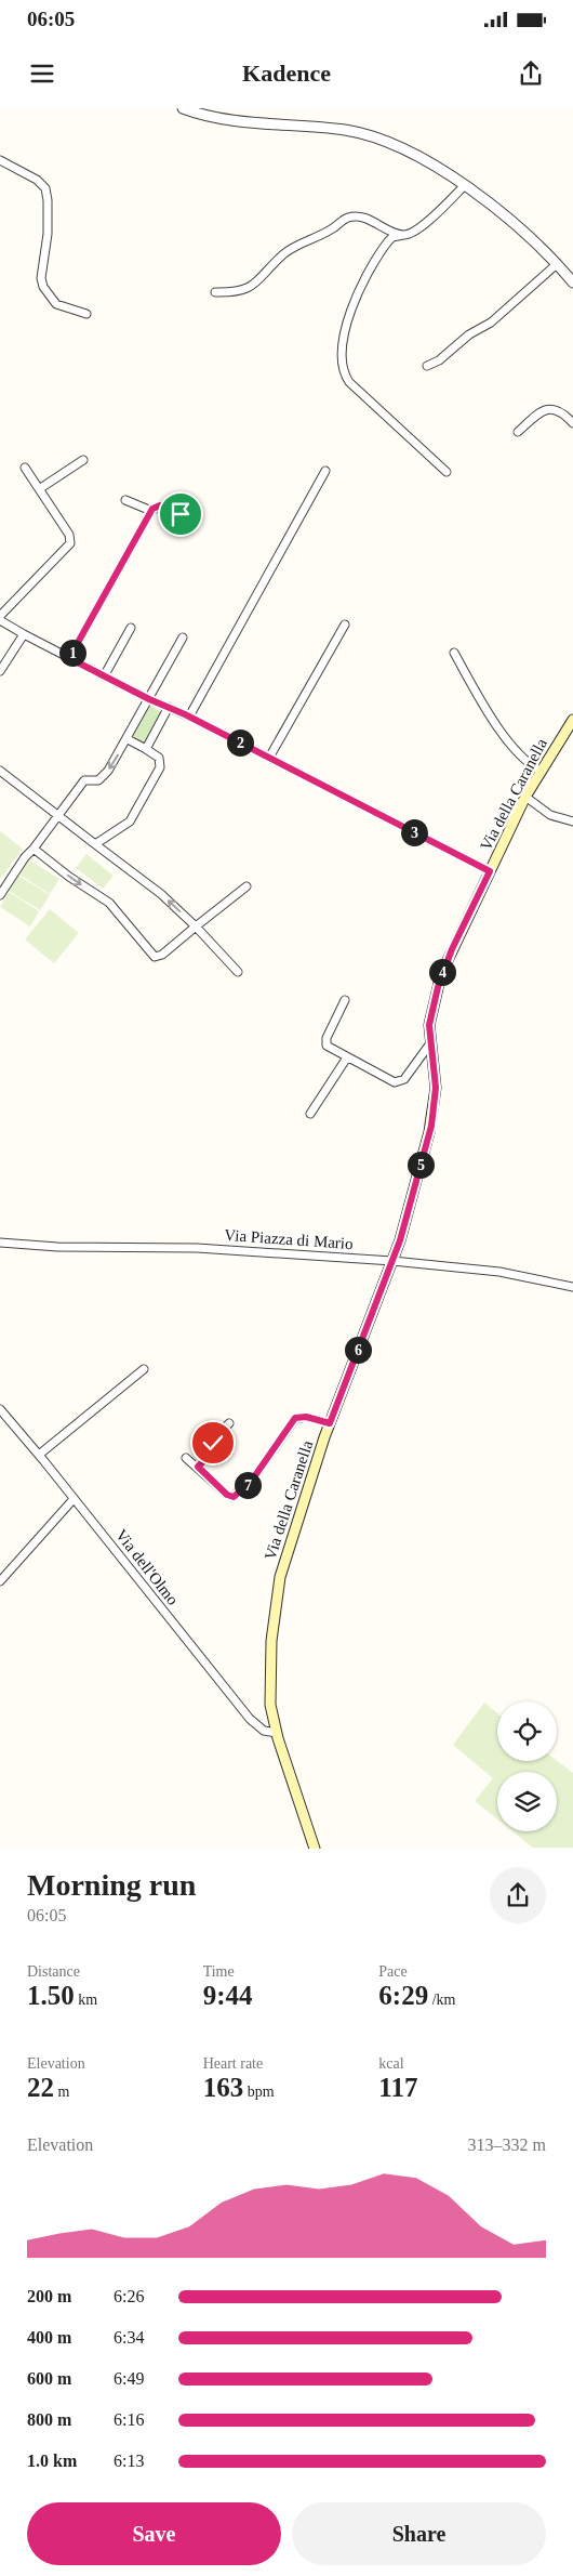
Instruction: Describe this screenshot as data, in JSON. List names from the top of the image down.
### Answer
{
  "streets": {
    "main road": ["Via della Caranella"],
    "street": ["Via Piazza di Mario", "Via dell'Olmo"]
  },
  "crossings": [
    ["Via della Caranella", "Via Piazza di Mario"],
    ["Via della Caranella", "Via dell'Olmo"]
  ],
  "page": {
    "status": "06:05",
    "header": "Kadence",
    "pins": [
      "1",
      "2",
      "3",
      "4",
      "5",
      "6",
      "7"
    ],
    "heading": ["Morning run", "06:05"],
    "stats": [
      ["Distance", "1.50 km"],
      ["Time", "9:44"],
      ["Pace", "6:29 /km"],
      ["Elevation", "22 m"],
      ["Heart rate", "163 bpm"],
      ["kcal", "117"]
    ],
    "chart": ["Elevation", "313–332 m"],
    "list": [
      {
        "name": "200 m",
        "note": "6:26"
      },
      {
        "name": "400 m",
        "note": "6:34"
      },
      {
        "name": "600 m",
        "note": "6:49"
      },
      {
        "name": "800 m",
        "note": "6:16"
      },
      {
        "name": "1.0 km",
        "note": "6:13"
      }
    ],
    "buttons": ["Save", "Share"]
  }
}
